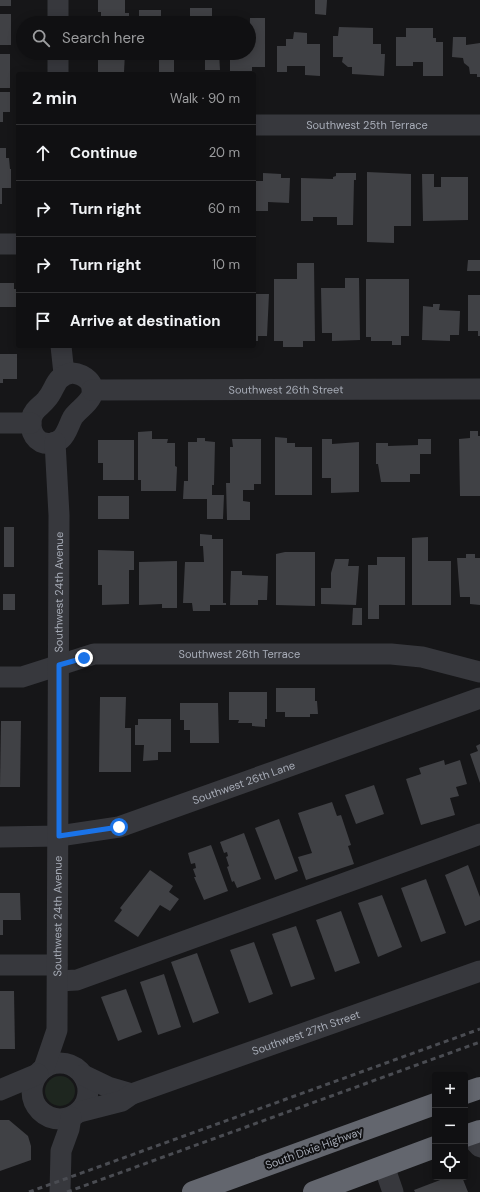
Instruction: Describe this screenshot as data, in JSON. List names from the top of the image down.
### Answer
{
  "streets": {
    "highway": ["South Dixie Highway"],
    "street": [
      "Southwest 25th Terrace",
      "Southwest 26th Street",
      "Southwest 24th Avenue",
      "Southwest 26th Terrace",
      "Southwest 26th Lane",
      "Southwest 27th Street"
    ]
  },
  "crossings": [
    ["Southwest 24th Avenue", "Southwest 26th Terrace"],
    ["Southwest 24th Avenue", "Southwest 26th Lane"],
    ["Southwest 24th Avenue", "Southwest 27th Street"]
  ],
  "page": {
    "search": "Search here",
    "heading": ["2 min", "Walk · 90 m"],
    "list": [
      ["Continue", "20 m"],
      ["Turn right", "60 m"],
      ["Turn right", "10 m"],
      "Arrive at destination"
    ],
    "map_buttons": ["+", "−"]
  }
}
